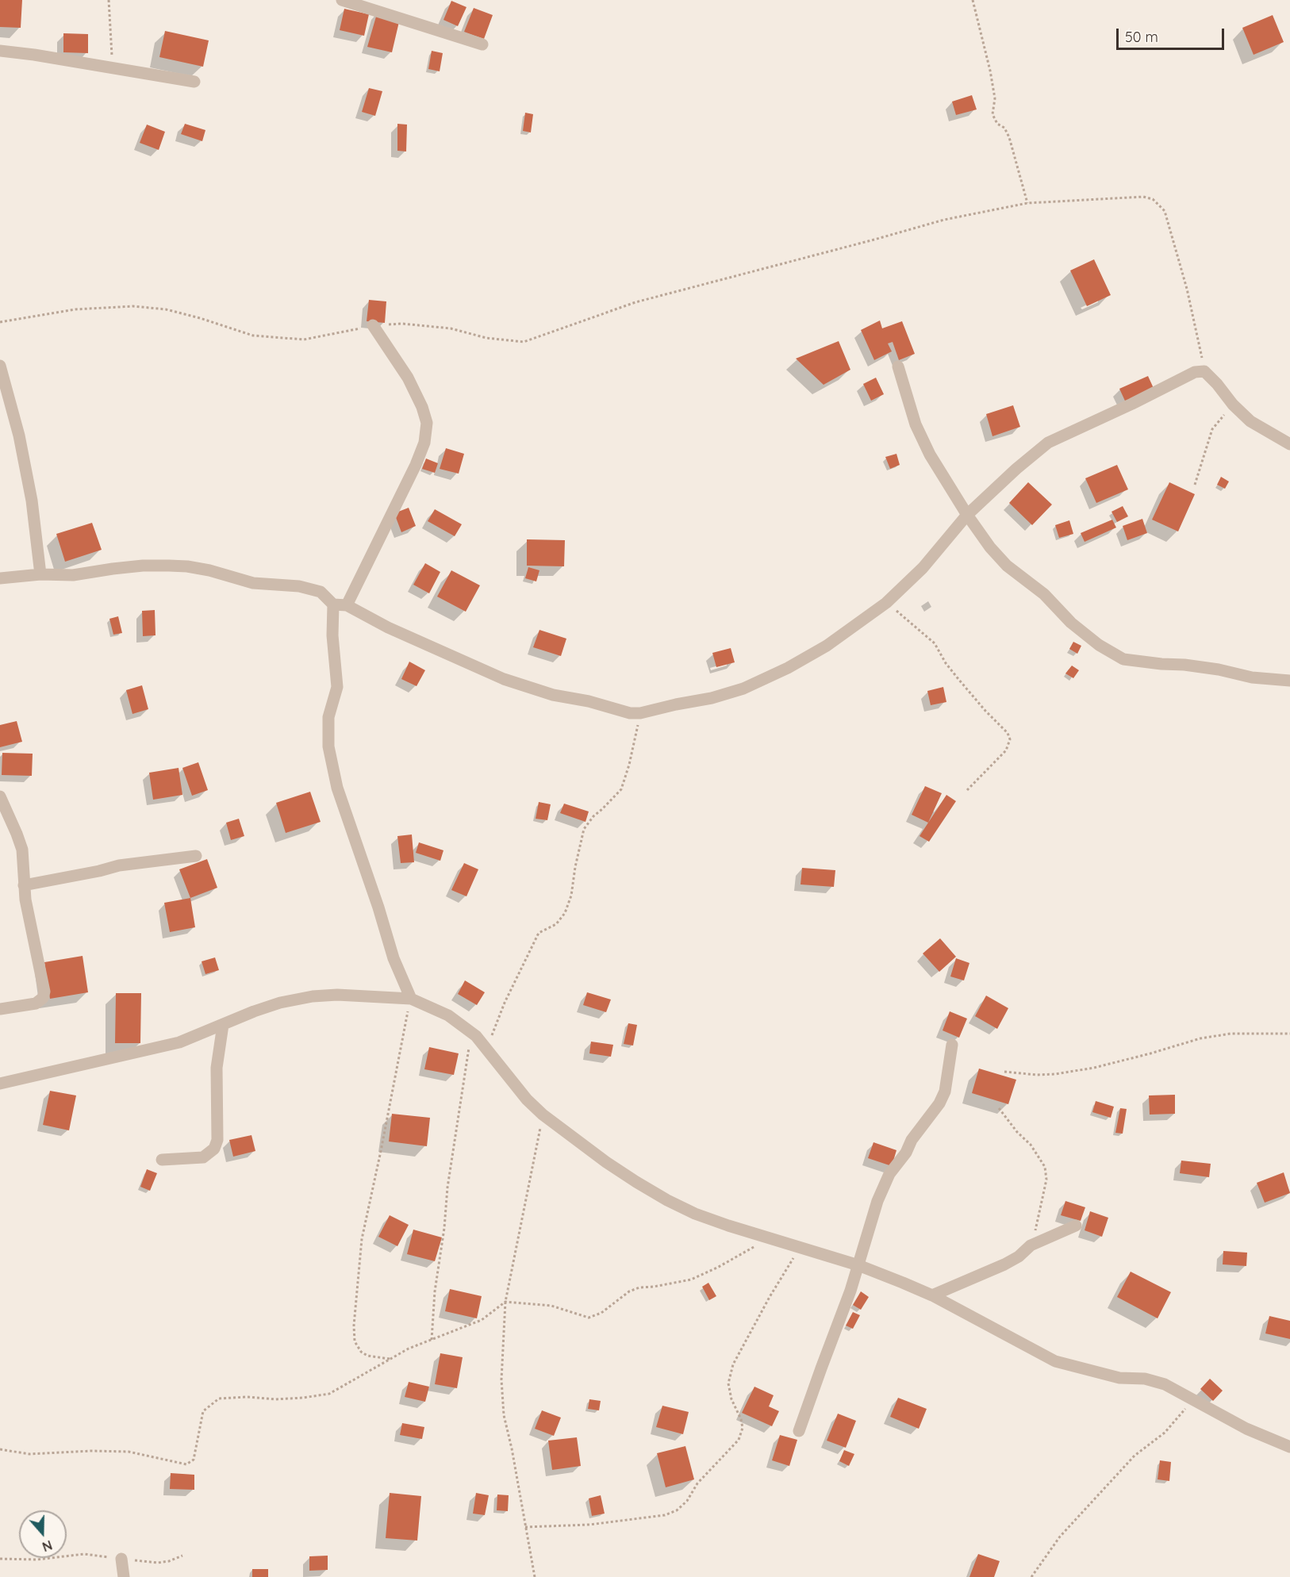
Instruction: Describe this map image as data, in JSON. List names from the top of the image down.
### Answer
{
  "scale_bar": "50 m",
  "north": "bottom"
}
